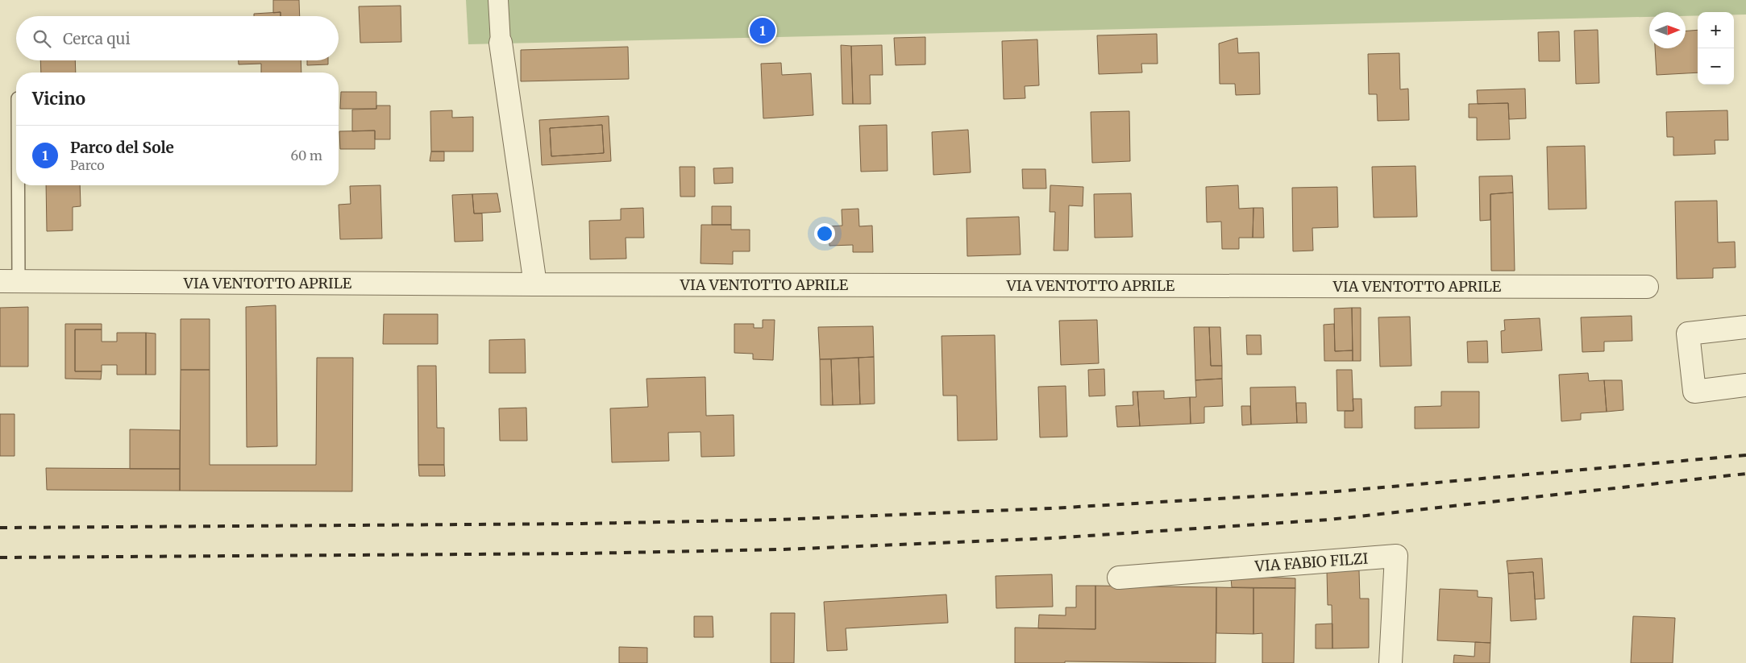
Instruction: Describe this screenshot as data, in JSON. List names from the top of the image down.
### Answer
{
  "streets": {
    "street": ["VIA VENTOTTO APRILE", "VIA FABIO FILZI"]
  },
  "north": "right",
  "page": {
    "map_buttons": ["+", "−"],
    "pins": "1",
    "search": "Cerca qui",
    "heading": "Vicino",
    "list": [
      {
        "mark": "1",
        "name": "Parco del Sole",
        "note": "Parco",
        "value": "60 m"
      }
    ]
  }
}
